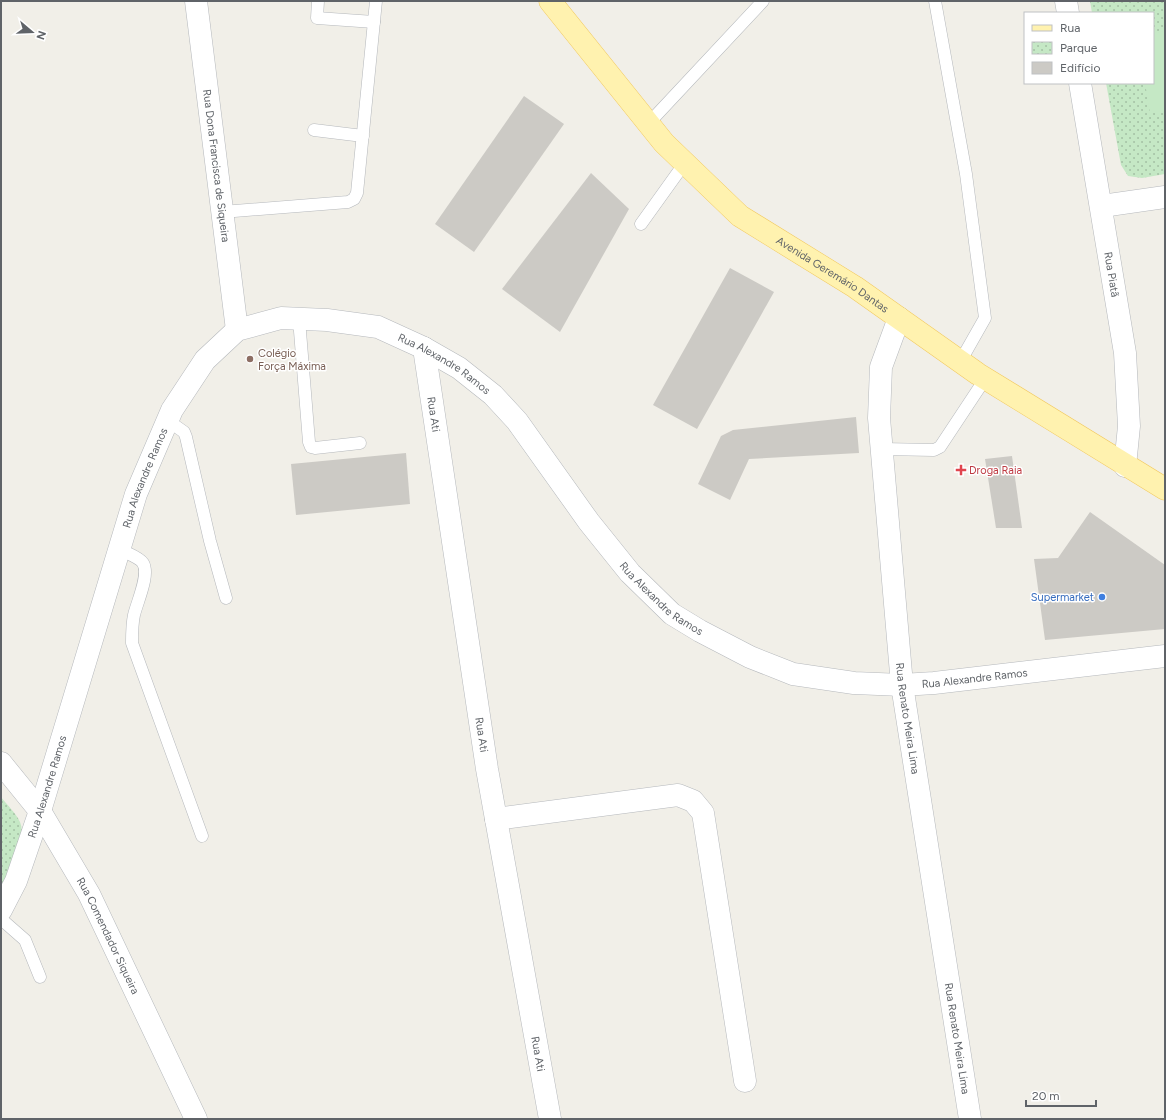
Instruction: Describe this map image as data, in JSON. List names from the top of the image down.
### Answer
{
  "streets": {
    "main road": ["Avenida Geremário Dantas"],
    "street": [
      "Rua Dona Francisca de Siqueira",
      "Rua Piatã",
      "Rua Alexandre Ramos",
      "Rua Ati",
      "Rua Renato Meira Lima",
      "Rua Comendador Siqueira"
    ]
  },
  "crossings": [
    ["Rua Dona Francisca de Siqueira", "Rua Alexandre Ramos"],
    ["Avenida Geremário Dantas", "Rua Piatã"],
    ["Avenida Geremário Dantas", "Rua Renato Meira Lima"],
    ["Rua Alexandre Ramos", "Rua Ati"],
    ["Rua Alexandre Ramos", "Rua Renato Meira Lima"],
    ["Rua Alexandre Ramos", "Rua Comendador Siqueira"]
  ],
  "places": {
    "other": ["Colégio Força Máxima", "Supermarket"],
    "health": ["Droga Raia"]
  },
  "legend": ["Rua", "Parque", "Edifício"],
  "scale_bar": "20 m",
  "north": "right"
}
